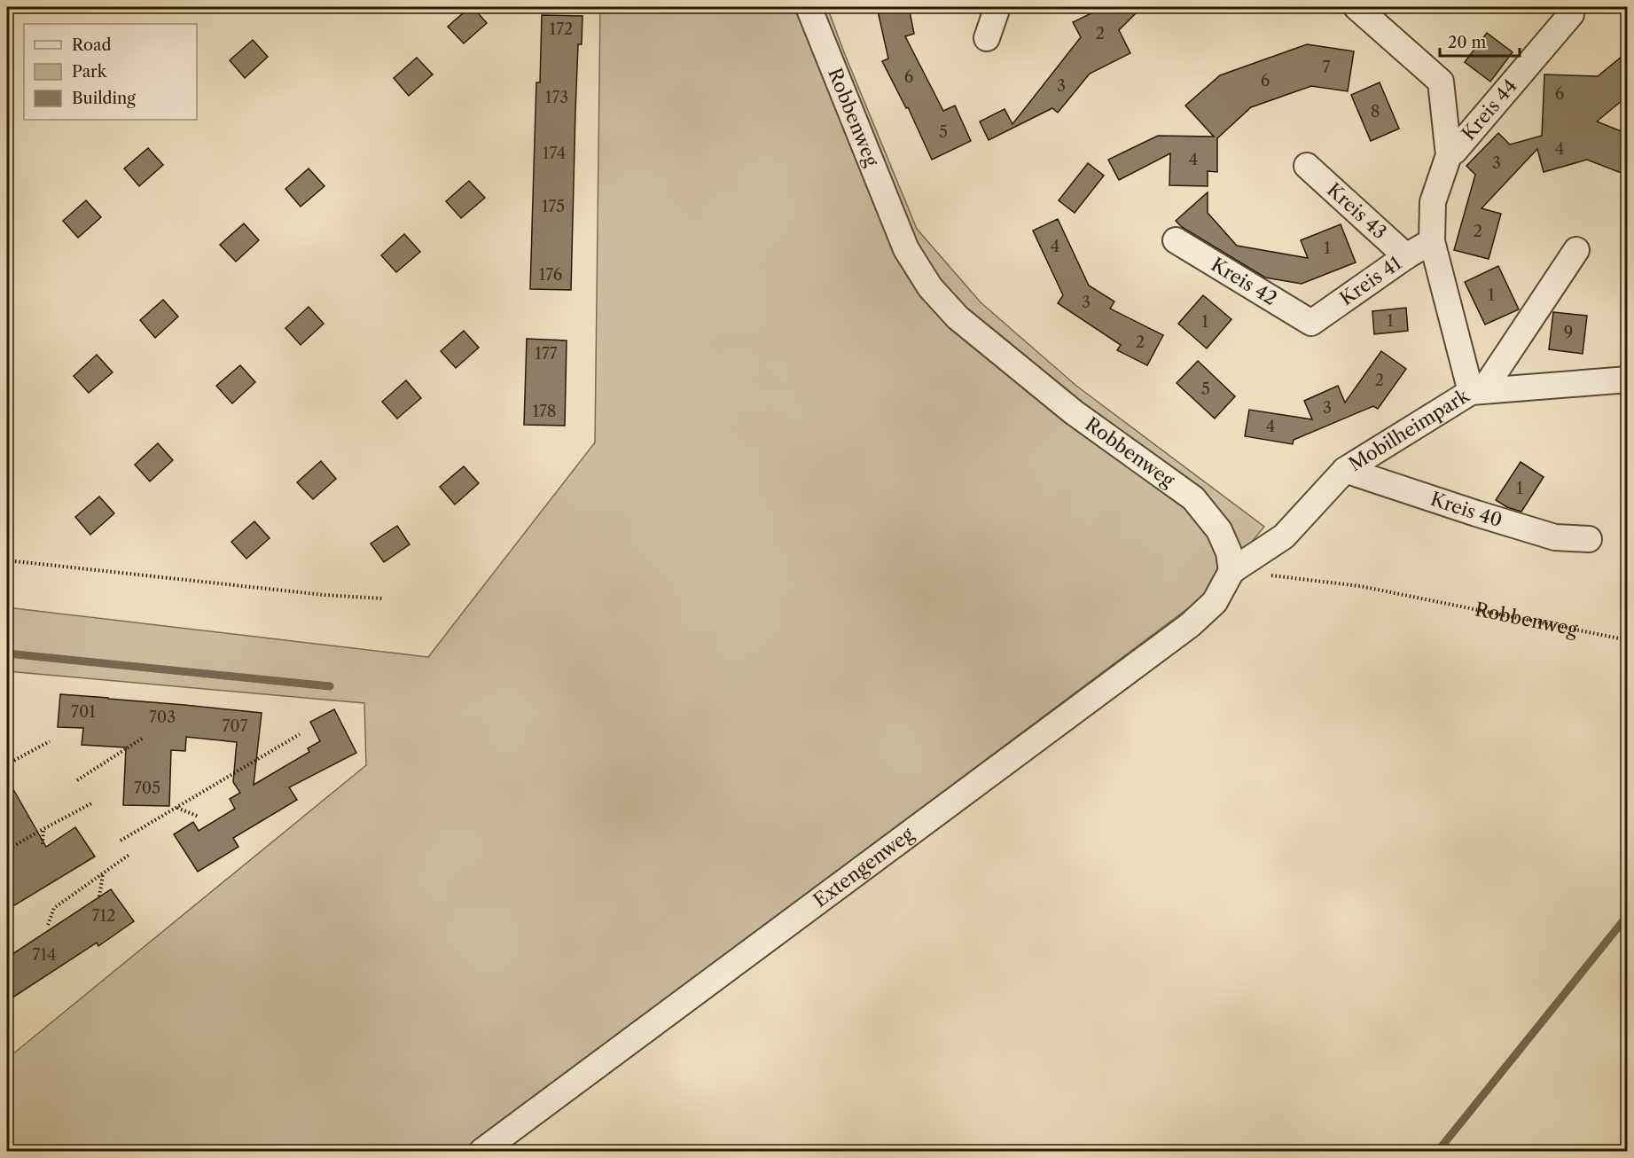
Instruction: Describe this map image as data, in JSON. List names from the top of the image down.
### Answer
{
  "streets": {
    "street": [
      "Kreis 44",
      "Robbenweg",
      "Kreis 43",
      "Kreis 41",
      "Kreis 42",
      "Mobilheimpark",
      "Kreis 40",
      "Extengenweg"
    ]
  },
  "crossings": [
    ["Robbenweg", "Mobilheimpark"],
    ["Robbenweg", "Extengenweg"],
    ["Kreis 43", "Kreis 41"],
    ["Kreis 41", "Kreis 42"],
    ["Mobilheimpark", "Kreis 40"],
    ["Mobilheimpark", "Extengenweg"]
  ],
  "house_numbers": [
    "172",
    "2",
    "7",
    "6",
    "6",
    "3",
    "6",
    "173",
    "8",
    "5",
    "4",
    "174",
    "4",
    "3",
    "175",
    "2",
    "4",
    "1",
    "176",
    "1",
    "3",
    "1",
    "1",
    "9",
    "2",
    "177",
    "2",
    "5",
    "3",
    "178",
    "4",
    "1",
    "701",
    "703",
    "707",
    "705",
    "712",
    "714"
  ],
  "legend": ["Road", "Park", "Building"],
  "scale_bar": "20 m"
}
